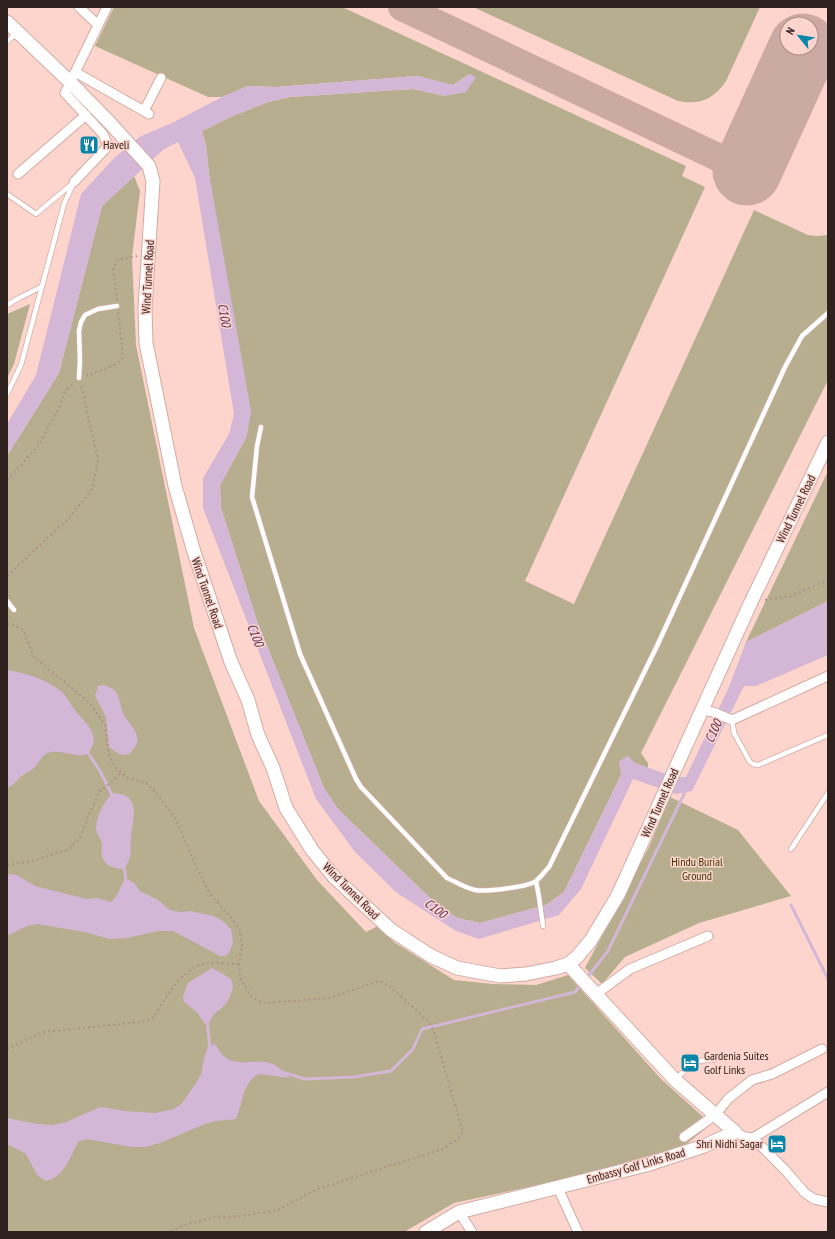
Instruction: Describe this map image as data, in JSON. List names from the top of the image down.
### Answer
{
  "streets": {
    "street": ["Wind Tunnel Road", "Embassy Golf Links Road"]
  },
  "water": ["C100"],
  "parks": ["Hindu Burial Ground"],
  "places": {
    "restaurant": ["Haveli"],
    "hotel": ["Gardenia Suites Golf Links", "Shri Nidhi Sagar"]
  },
  "north": "top left"
}
